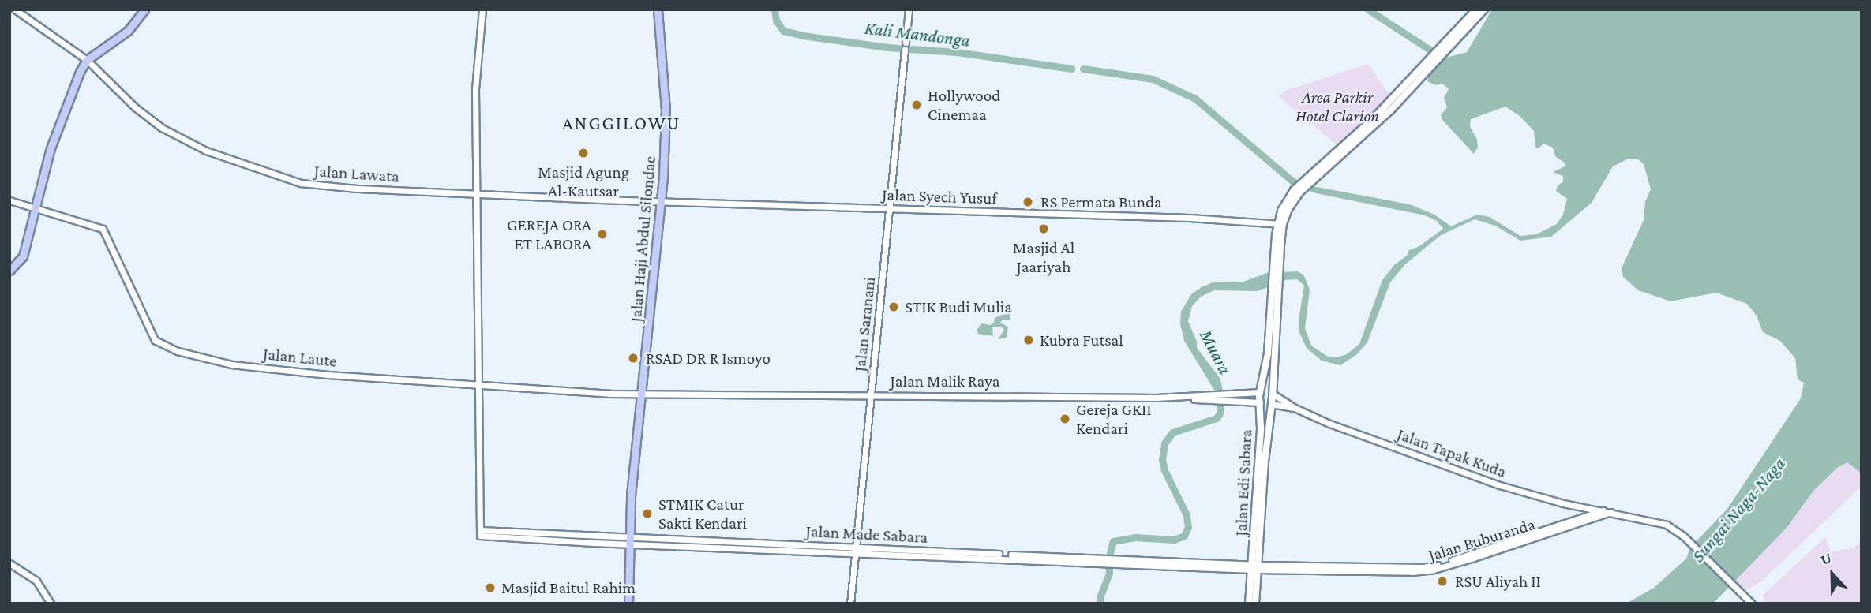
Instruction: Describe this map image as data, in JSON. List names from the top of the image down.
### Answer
{
  "streets": {
    "highway": ["Jalan Haji Abdul Silondae"],
    "main road": ["Jalan Edi Sabara"],
    "street": [
      "Jalan Lawata",
      "Jalan Syech Yusuf",
      "Jalan Saranani",
      "Jalan Laute",
      "Jalan Malik Raya",
      "Jalan Tapak Kuda",
      "Jalan Made Sabara",
      "Jalan Buburanda"
    ]
  },
  "crossings": [
    ["Jalan Lawata", "Jalan Syech Yusuf"],
    ["Jalan Lawata", "Jalan Haji Abdul Silondae"],
    ["Jalan Syech Yusuf", "Jalan Haji Abdul Silondae"],
    ["Jalan Syech Yusuf", "Jalan Saranani"],
    ["Jalan Haji Abdul Silondae", "Jalan Laute"],
    ["Jalan Haji Abdul Silondae", "Jalan Malik Raya"],
    ["Jalan Haji Abdul Silondae", "Jalan Made Sabara"],
    ["Jalan Saranani", "Jalan Malik Raya"],
    ["Jalan Saranani", "Jalan Made Sabara"],
    ["Jalan Laute", "Jalan Malik Raya"],
    ["Jalan Laute", "Jalan Made Sabara"],
    ["Jalan Tapak Kuda", "Jalan Edi Sabara"],
    ["Jalan Tapak Kuda", "Jalan Buburanda"],
    ["Jalan Edi Sabara", "Jalan Made Sabara"],
    ["Jalan Edi Sabara", "Jalan Buburanda"],
    ["Jalan Made Sabara", "Jalan Buburanda"]
  ],
  "districts": ["ANGGILOWU"],
  "water": ["Kali Mandonga", "Muara", "Sungai Naga-Naga"],
  "parks": ["Area Parkir Hotel Clarion"],
  "places": [
    "Hollywood Cinemaa",
    "Masjid Agung Al-Kautsar",
    "RS Permata Bunda",
    "Masjid Al Jaariyah",
    "GEREJA ORA ET LABORA",
    "STIK Budi Mulia",
    "Kubra Futsal",
    "RSAD DR R Ismoyo",
    "Gereja GKII Kendari",
    "STMIK Catur Sakti Kendari",
    "RSU Aliyah II",
    "Masjid Baitul Rahim"
  ],
  "north": "top"
}
